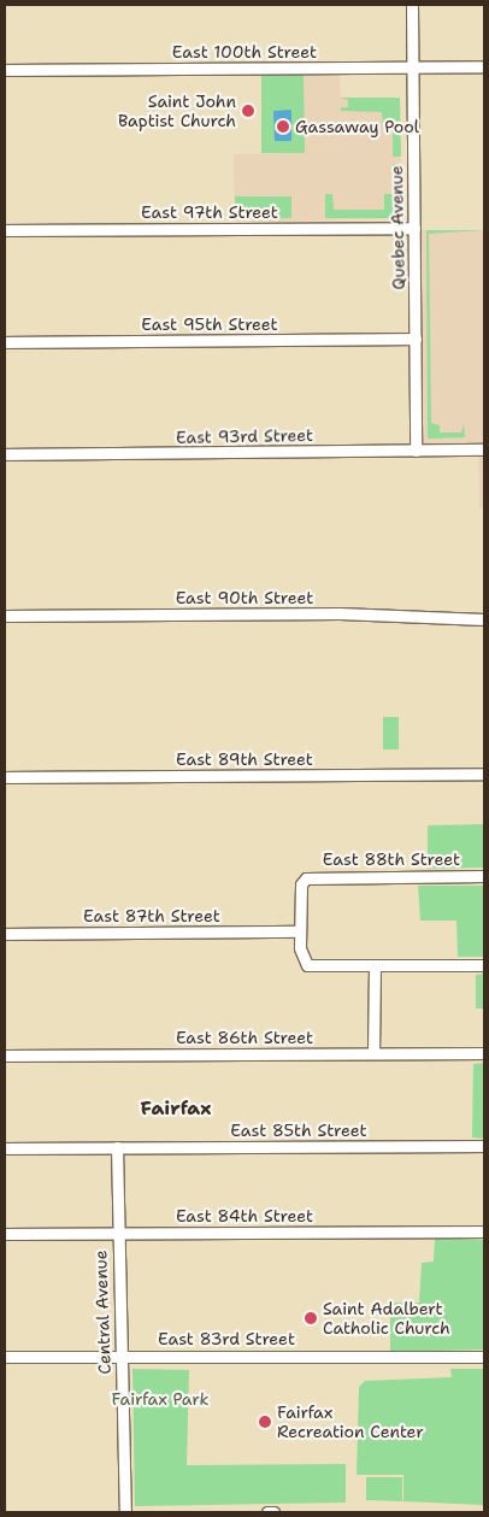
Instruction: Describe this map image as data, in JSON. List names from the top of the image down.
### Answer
{
  "streets": {
    "street": [
      "East 100th Street",
      "East 97th Street",
      "Quebec Avenue",
      "East 95th Street",
      "East 93rd Street",
      "East 90th Street",
      "East 89th Street",
      "East 88th Street",
      "East 87th Street",
      "East 86th Street",
      "East 85th Street",
      "East 84th Street",
      "Central Avenue",
      "East 83rd Street"
    ]
  },
  "crossings": [
    ["East 100th Street", "Quebec Avenue"],
    ["East 97th Street", "Quebec Avenue"],
    ["Quebec Avenue", "East 95th Street"],
    ["Quebec Avenue", "East 93rd Street"],
    ["East 88th Street", "East 87th Street"],
    ["East 85th Street", "Central Avenue"],
    ["East 84th Street", "Central Avenue"],
    ["Central Avenue", "East 83rd Street"]
  ],
  "districts": ["Fairfax"],
  "parks": ["Fairfax Park"],
  "places": [
    "Saint John Baptist Church",
    "Gassaway Pool",
    "Saint Adalbert Catholic Church",
    "Fairfax Recreation Center"
  ]
}
